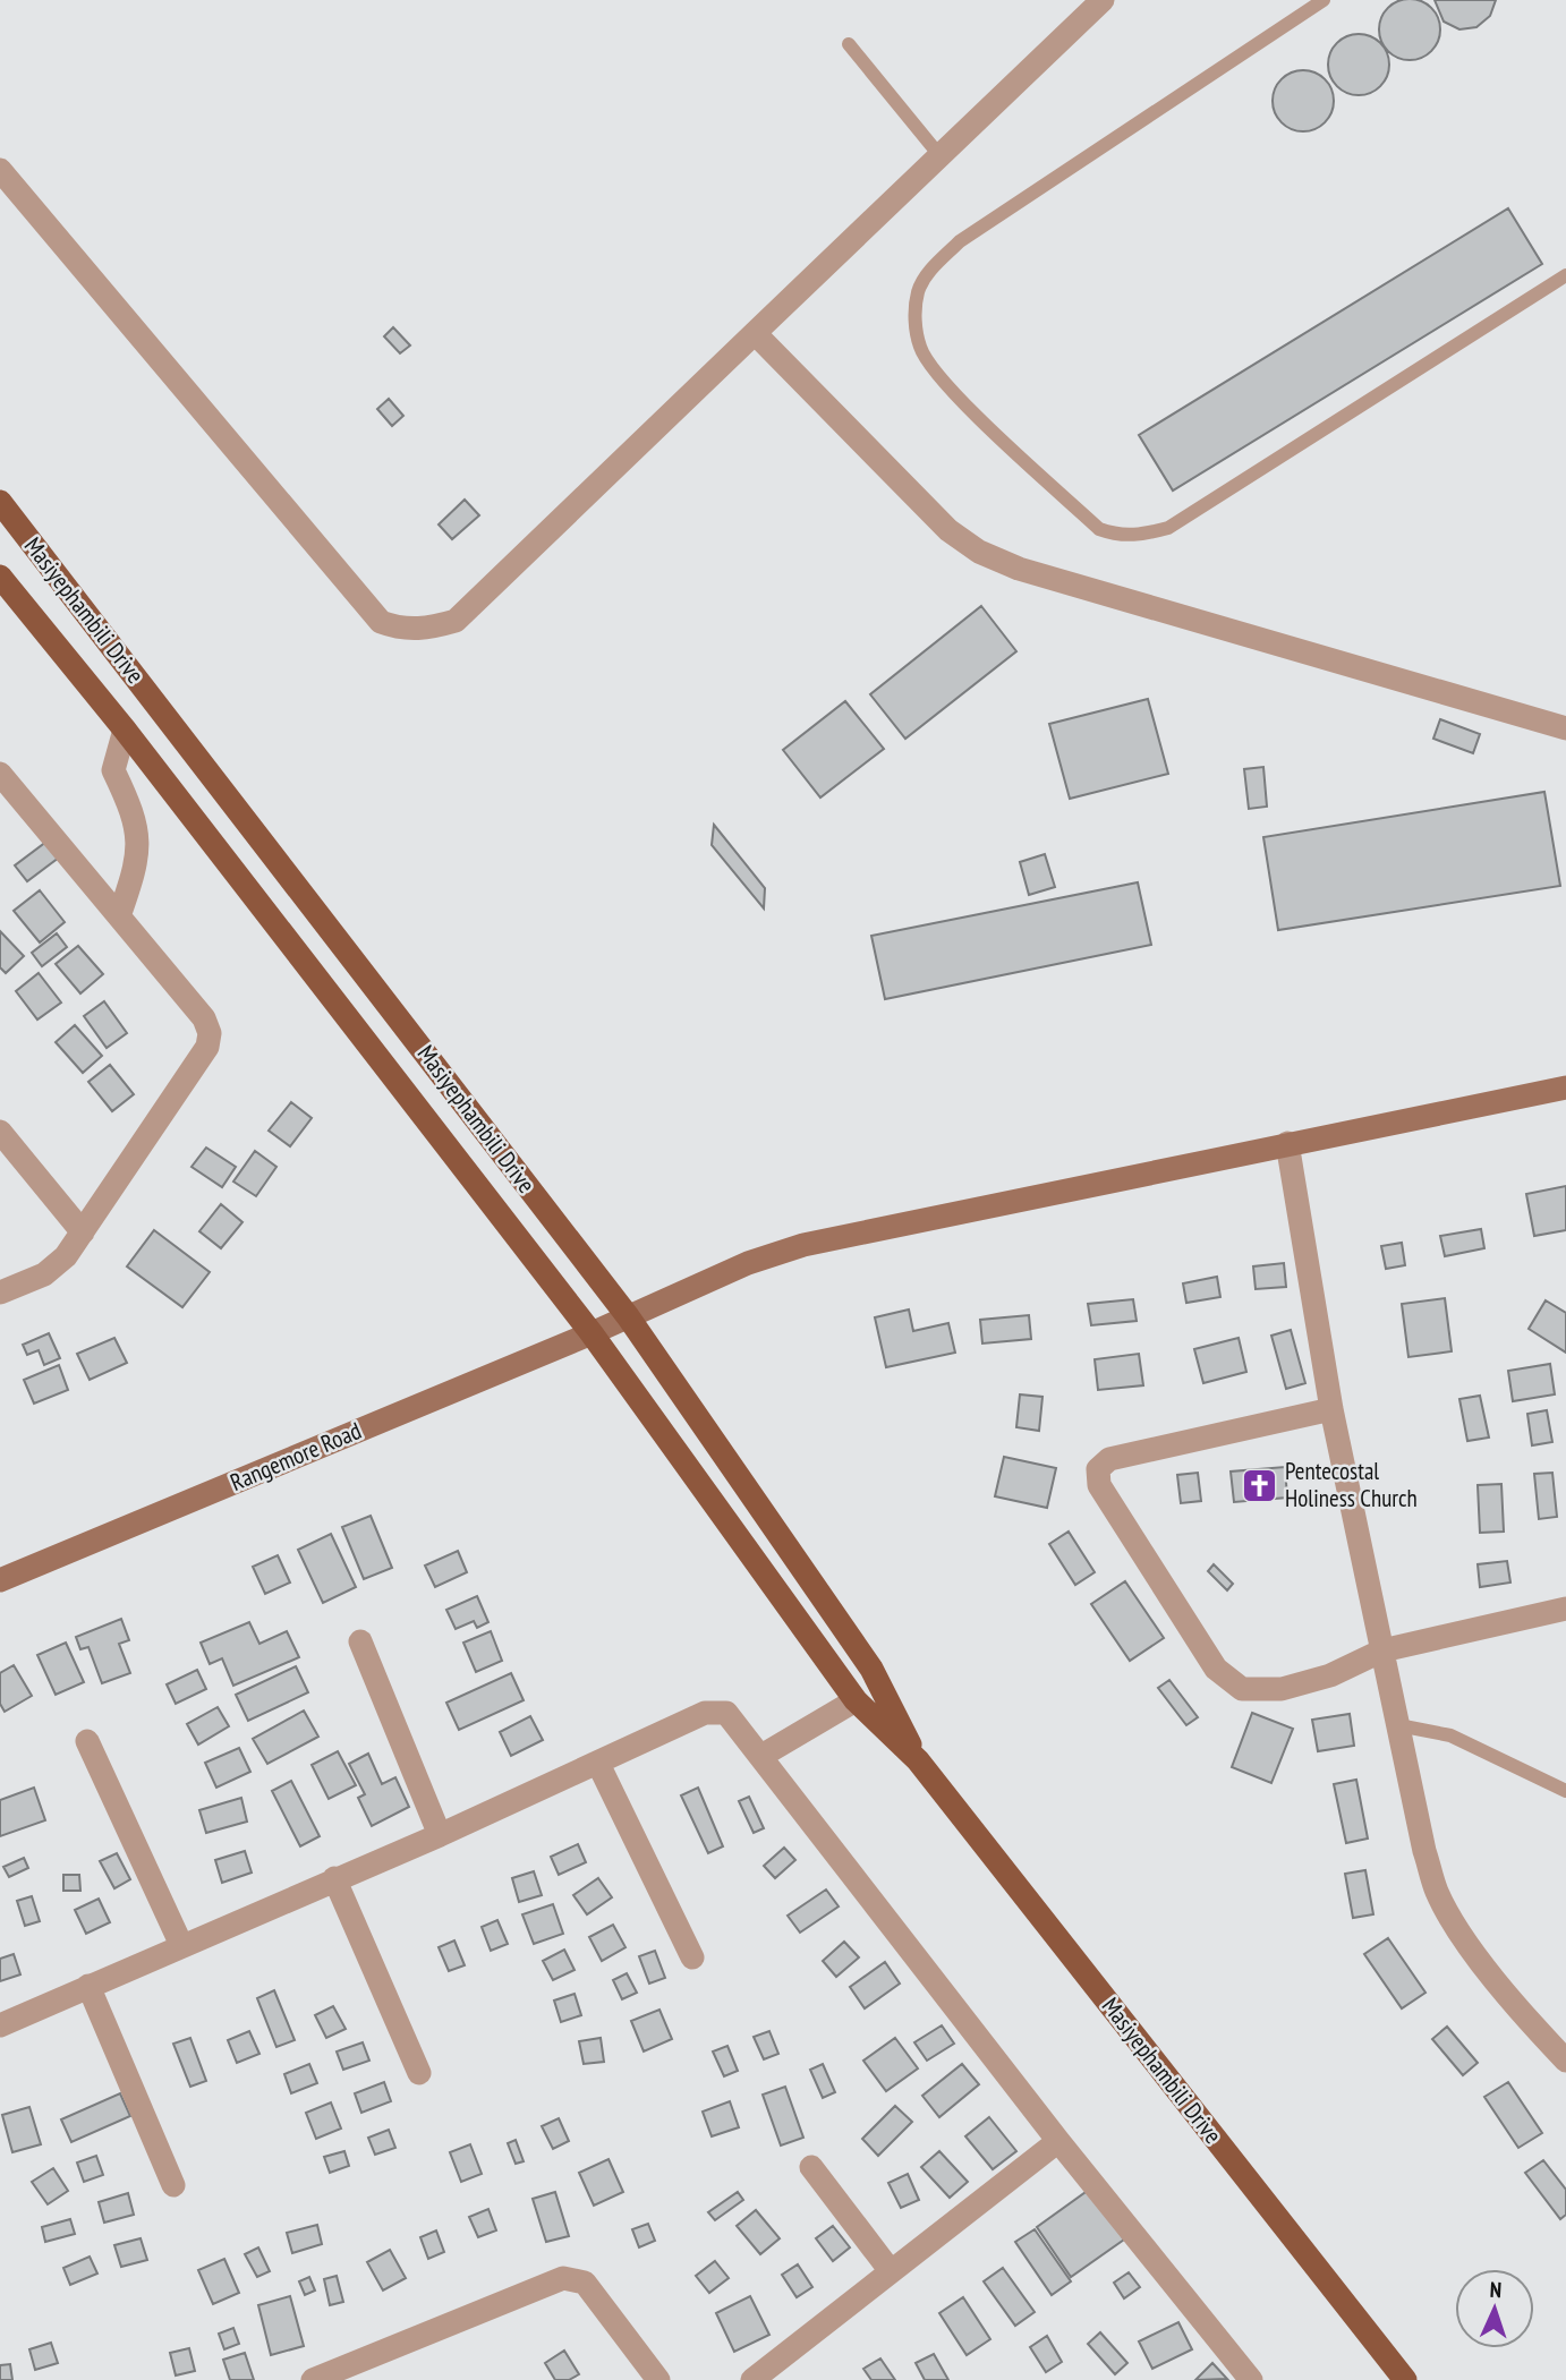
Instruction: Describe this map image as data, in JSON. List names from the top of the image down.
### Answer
{
  "streets": {
    "main road": ["Masiyephambili Drive"],
    "street": ["Rangemore Road"]
  },
  "crossings": [
    ["Masiyephambili Drive", "Rangemore Road"]
  ],
  "places": {
    "church": ["Pentecostal Holiness Church"]
  },
  "north": "top"
}
